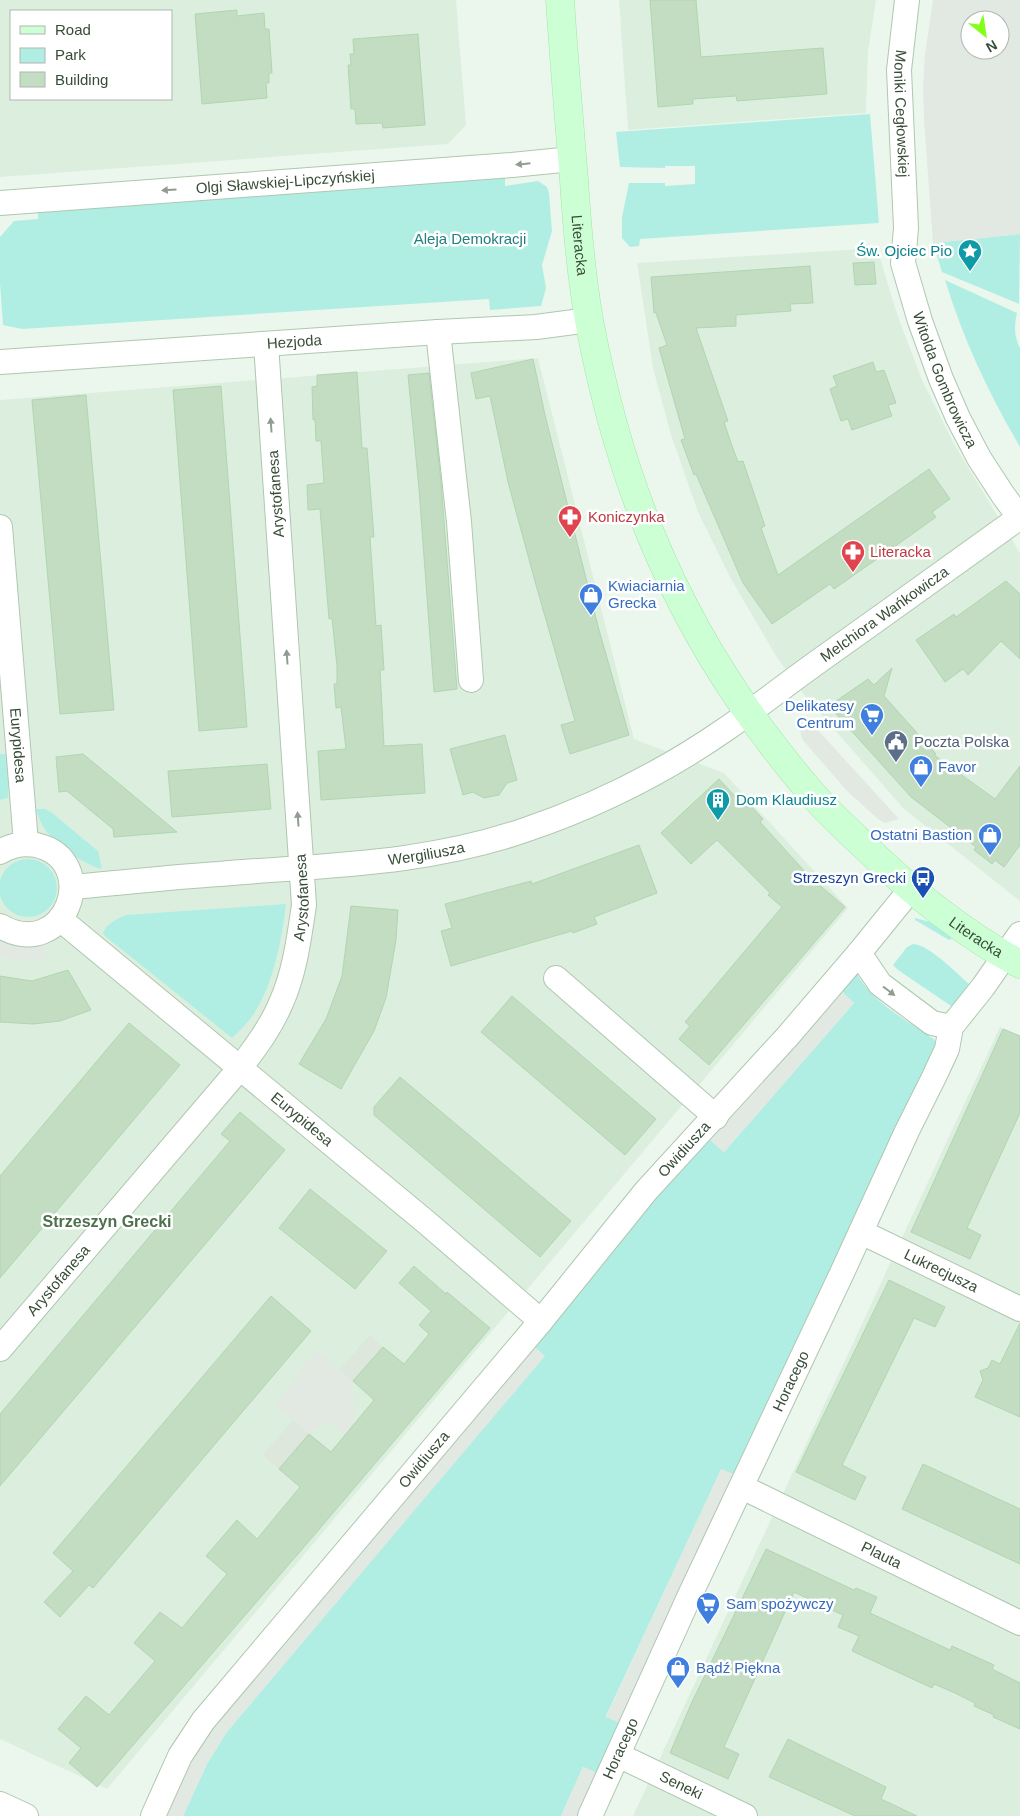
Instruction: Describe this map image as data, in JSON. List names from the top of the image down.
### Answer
{
  "streets": {
    "street": [
      "Moniki Cegłowskiej",
      "Olgi Sławskiej-Lipczyńskiej",
      "Literacka",
      "Hezjoda",
      "Witolda Gombrowicza",
      "Arystofanesa",
      "Melchiora Wańkowicza",
      "Eurypidesa",
      "Wergiliusza",
      "Owidiusza",
      "Lukrecjusza",
      "Horacego",
      "Plauta",
      "Seneki"
    ]
  },
  "crossings": [
    ["Moniki Cegłowskiej", "Witolda Gombrowicza"],
    ["Olgi Sławskiej-Lipczyńskiej", "Literacka"],
    ["Literacka", "Hezjoda"],
    ["Literacka", "Melchiora Wańkowicza"],
    ["Literacka", "Wergiliusza"],
    ["Literacka", "Owidiusza"],
    ["Literacka", "Horacego"],
    ["Hezjoda", "Arystofanesa"],
    ["Witolda Gombrowicza", "Melchiora Wańkowicza"],
    ["Arystofanesa", "Eurypidesa"],
    ["Arystofanesa", "Wergiliusza"],
    ["Melchiora Wańkowicza", "Wergiliusza"],
    ["Eurypidesa", "Owidiusza"],
    ["Lukrecjusza", "Horacego"],
    ["Horacego", "Plauta"],
    ["Horacego", "Seneki"]
  ],
  "one_way": ["Olgi Sławskiej-Lipczyńskiej"],
  "districts": ["Strzeszyn Grecki"],
  "parks": ["Aleja Demokracji"],
  "places": {
    "place": ["Św. Ojciec Pio"],
    "pharmacy": ["Koniczynka", "Literacka"],
    "shop": [
      "Kwiaciarnia Grecka",
      "Favor",
      "Ostatni Bastion",
      "Bądź Piękna"
    ],
    "supermarket": ["Delikatesy Centrum", "Sam spożywczy"],
    "public building": ["Poczta Polska"],
    "building": ["Dom Klaudiusz"],
    "bus stop": ["Strzeszyn Grecki"]
  },
  "legend": ["Road", "Park", "Building"],
  "north": "bottom right"
}
